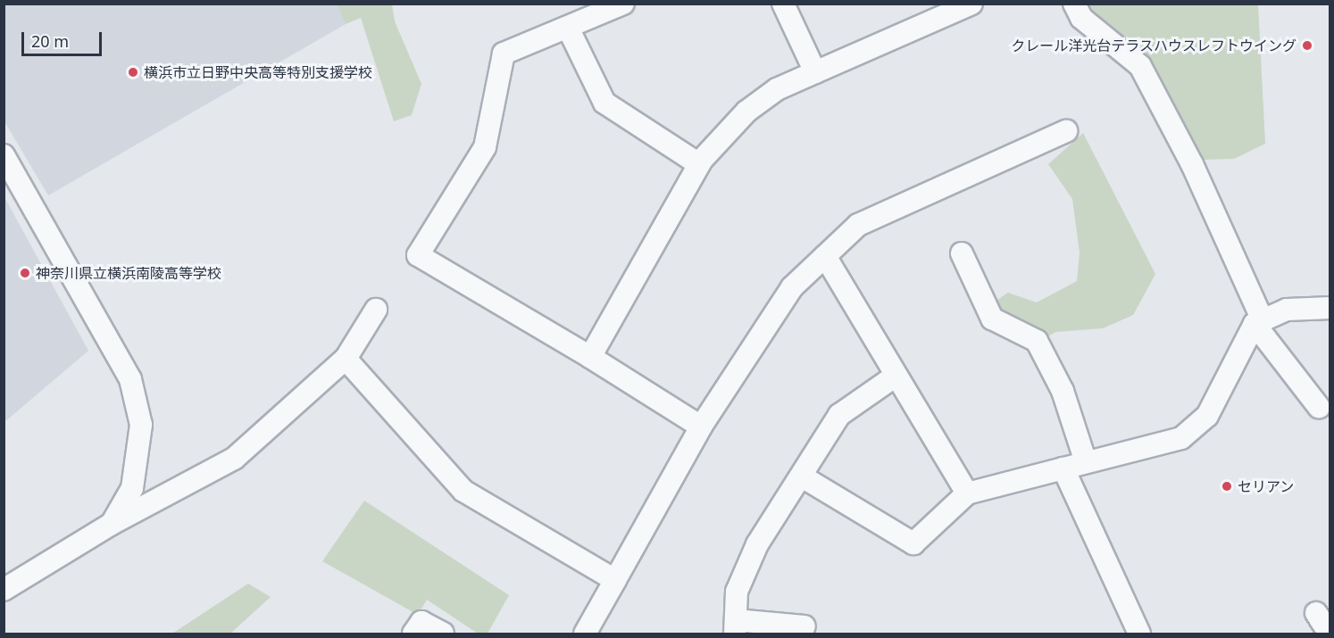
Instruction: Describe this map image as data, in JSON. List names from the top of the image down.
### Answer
{
  "places": [
    "クレール洋光台テラスハウスレフトウイング",
    "横浜市立日野中央高等特別支援学校",
    "神奈川県立横浜南陵高等学校",
    "セリアン"
  ],
  "scale_bar": "20 m"
}
